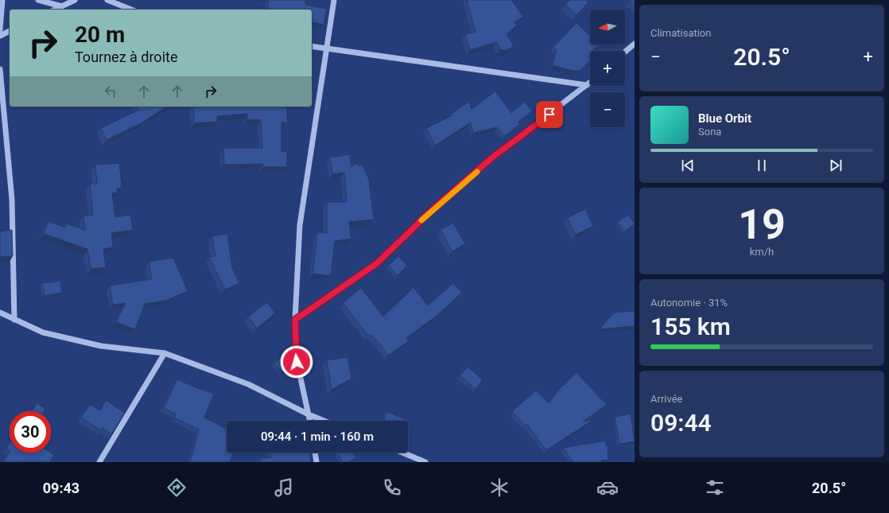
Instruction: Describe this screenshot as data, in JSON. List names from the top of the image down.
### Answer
{
  "north": "left",
  "page": {
    "tile": [
      "Climatisation",
      ["19", "km/h"],
      ["Autonomie · 31%", "155 km"],
      ["Arrivée", "09:44"]
    ],
    "map_buttons": ["+", "−"],
    "turn": ["20 m", "Tournez à droite"],
    "heat": ["−", "20.5°", "+"],
    "song": ["Blue Orbit", "Sona"],
    "limit": "30",
    "trip": "09:44 · 1 min · 160 m",
    "tabs": ["09:43", "20.5°"]
  }
}
